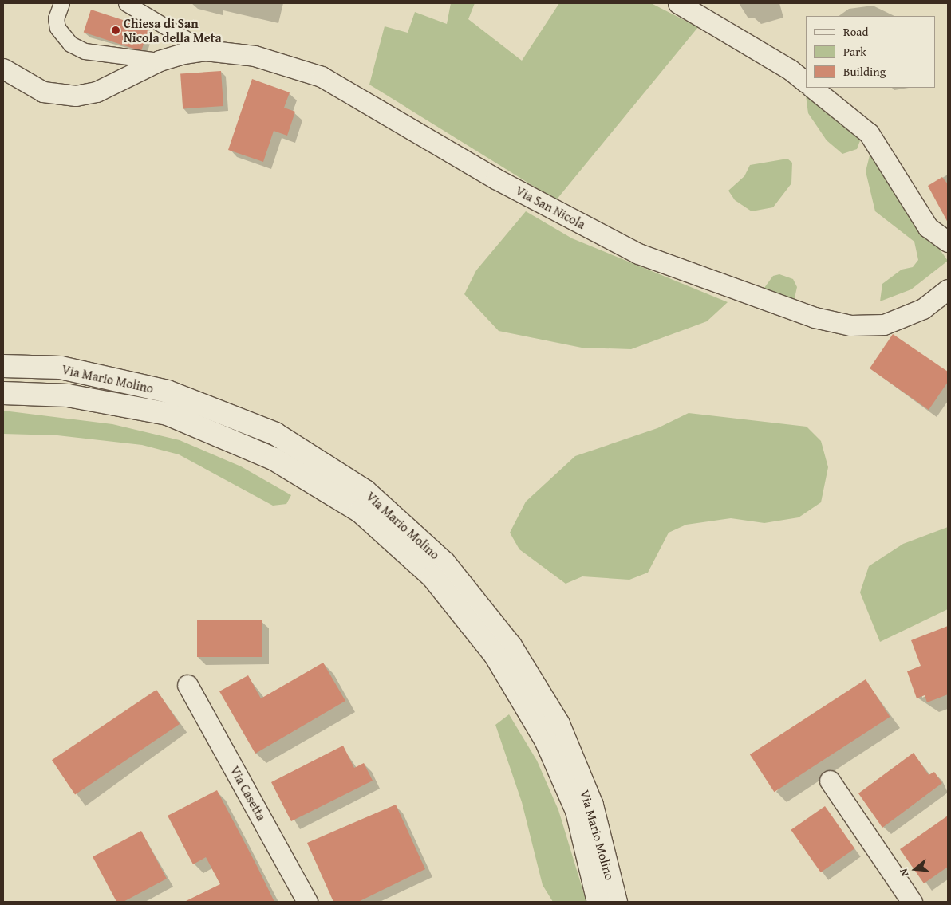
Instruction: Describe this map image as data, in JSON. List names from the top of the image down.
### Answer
{
  "streets": {
    "main road": ["Via Mario Molino"],
    "street": ["Via San Nicola", "Via Casetta"]
  },
  "places": ["Chiesa di San Nicola della Meta"],
  "legend": ["Road", "Park", "Building"],
  "north": "left"
}
